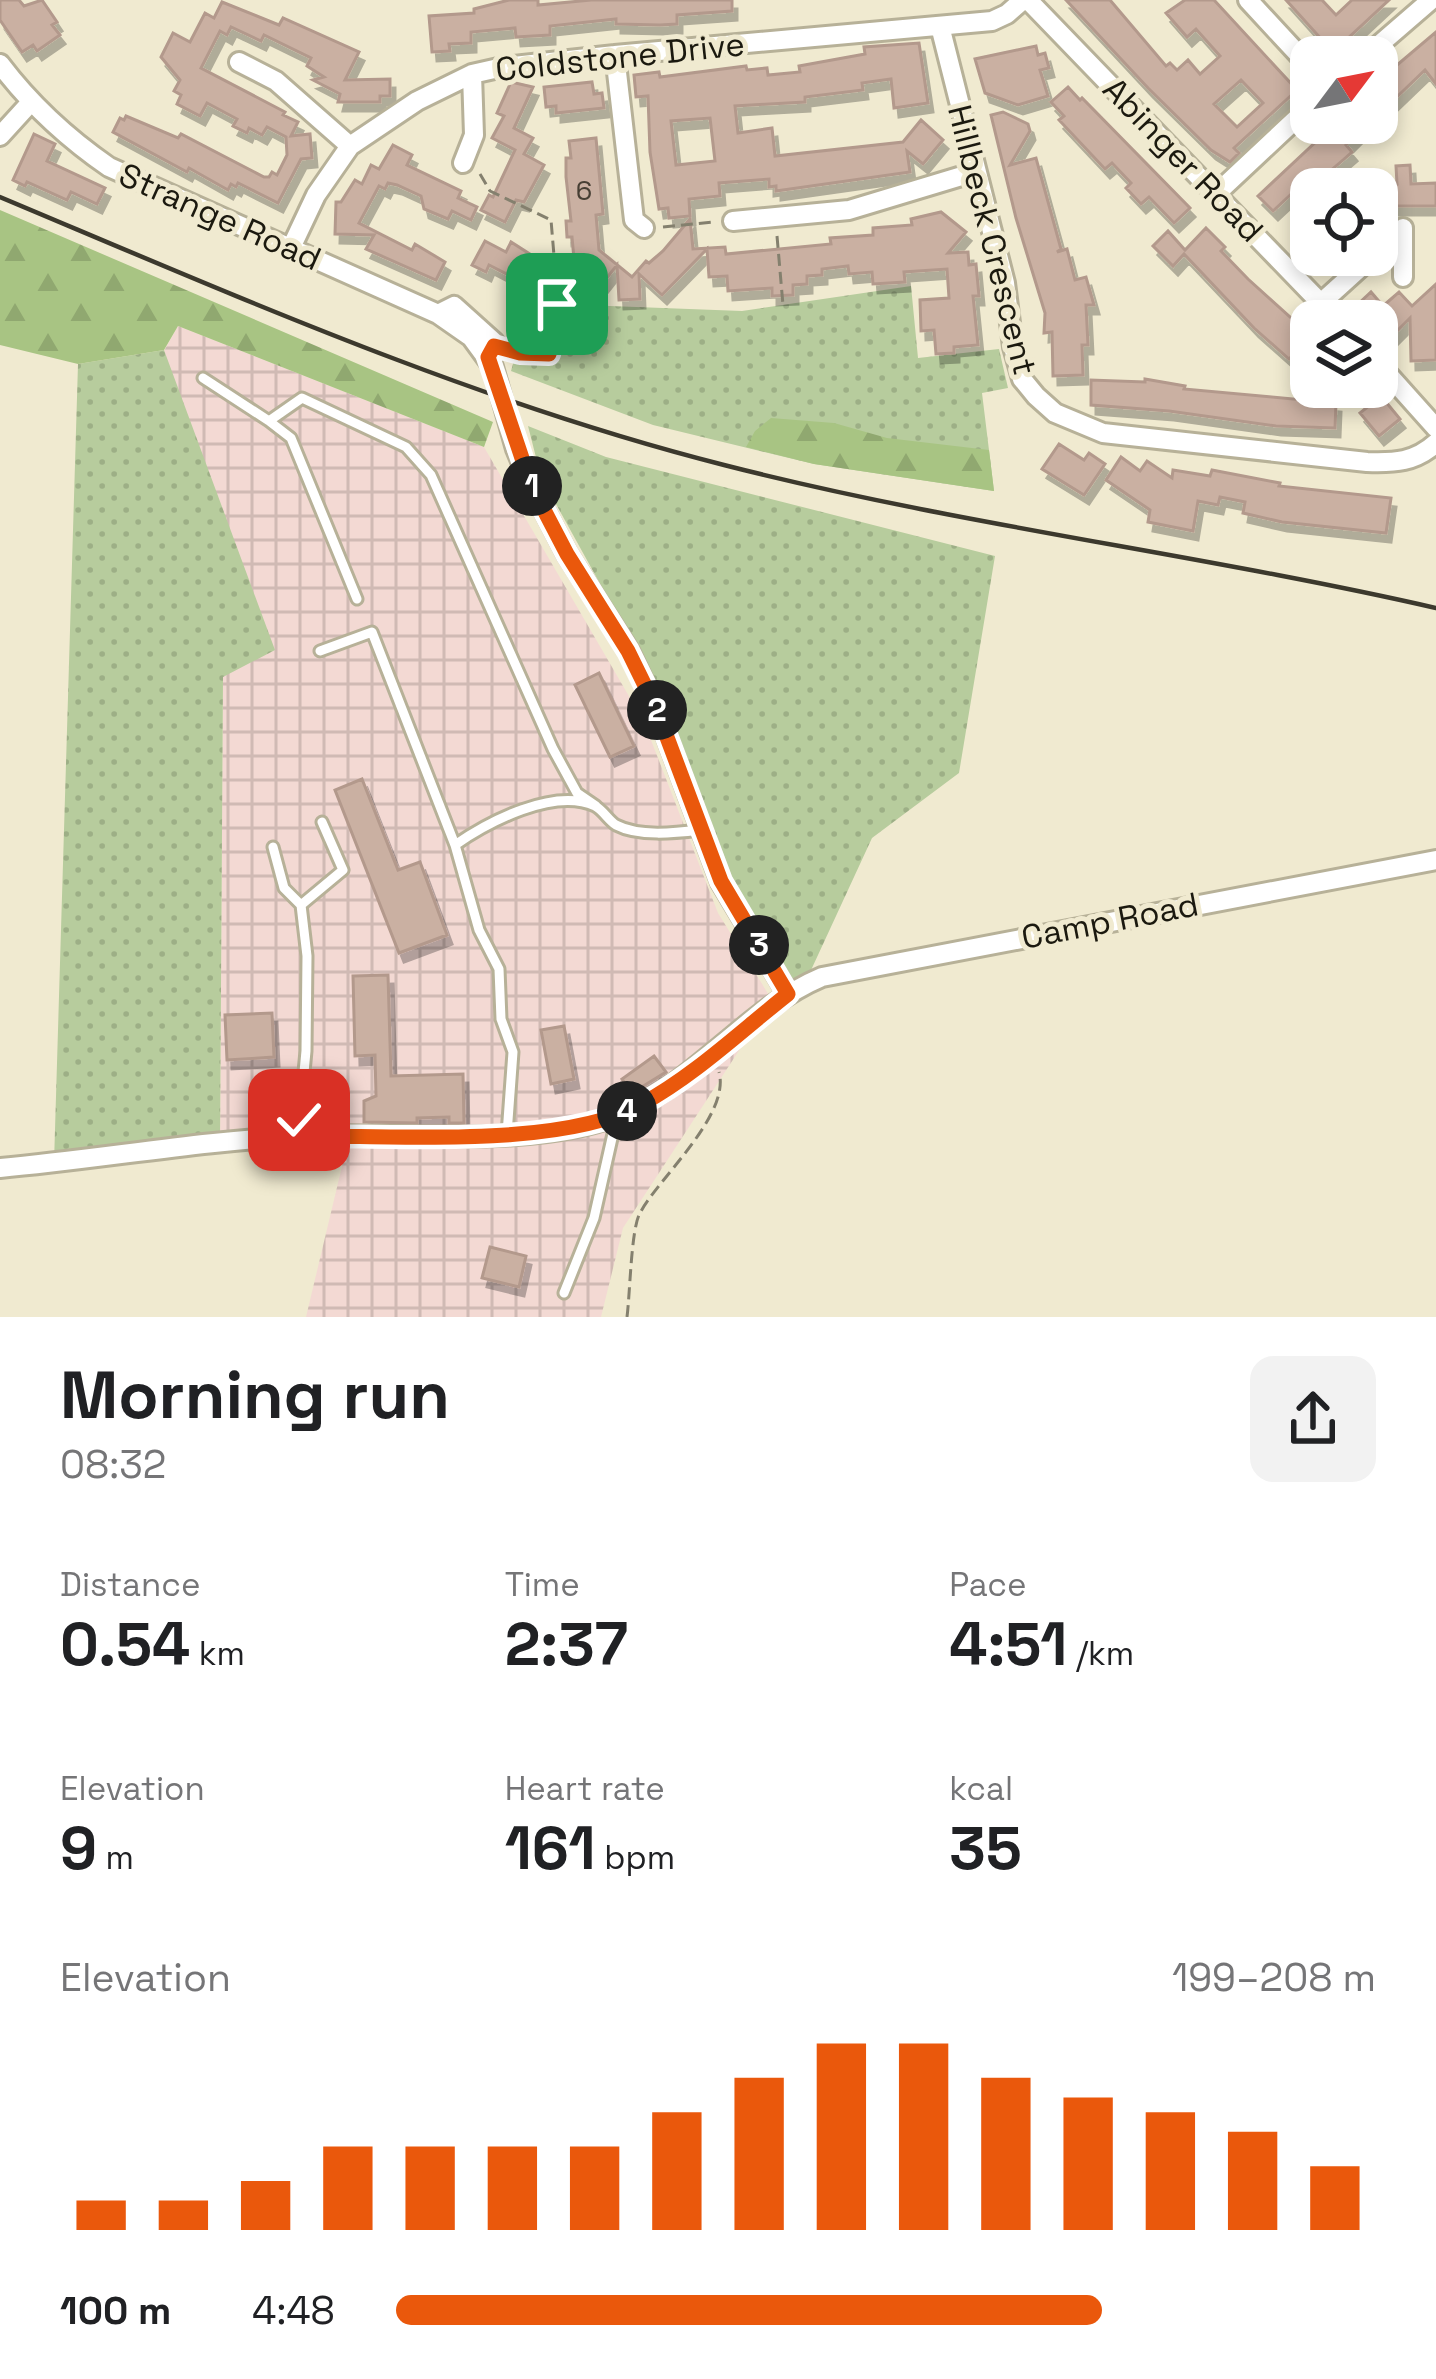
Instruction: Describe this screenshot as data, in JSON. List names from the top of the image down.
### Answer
{
  "streets": {
    "street": [
      "Coldstone Drive",
      "Abinger Road",
      "Strange Road",
      "Hillbeck Crescent",
      "Camp Road"
    ]
  },
  "crossings": [
    ["Coldstone Drive", "Abinger Road"],
    ["Coldstone Drive", "Strange Road"],
    ["Coldstone Drive", "Hillbeck Crescent"]
  ],
  "house_numbers": ["6"],
  "north": "top right",
  "page": {
    "pins": [
      "1",
      "2",
      "3",
      "4"
    ],
    "heading": ["Morning run", "08:32"],
    "stats": [
      ["Distance", "0.54 km"],
      ["Time", "2:37"],
      ["Pace", "4:51 /km"],
      ["Elevation", "9 m"],
      ["Heart rate", "161 bpm"],
      ["kcal", "35"]
    ],
    "chart": ["Elevation", "199–208 m"],
    "list": [
      {
        "name": "100 m",
        "note": "4:48"
      }
    ]
  }
}
